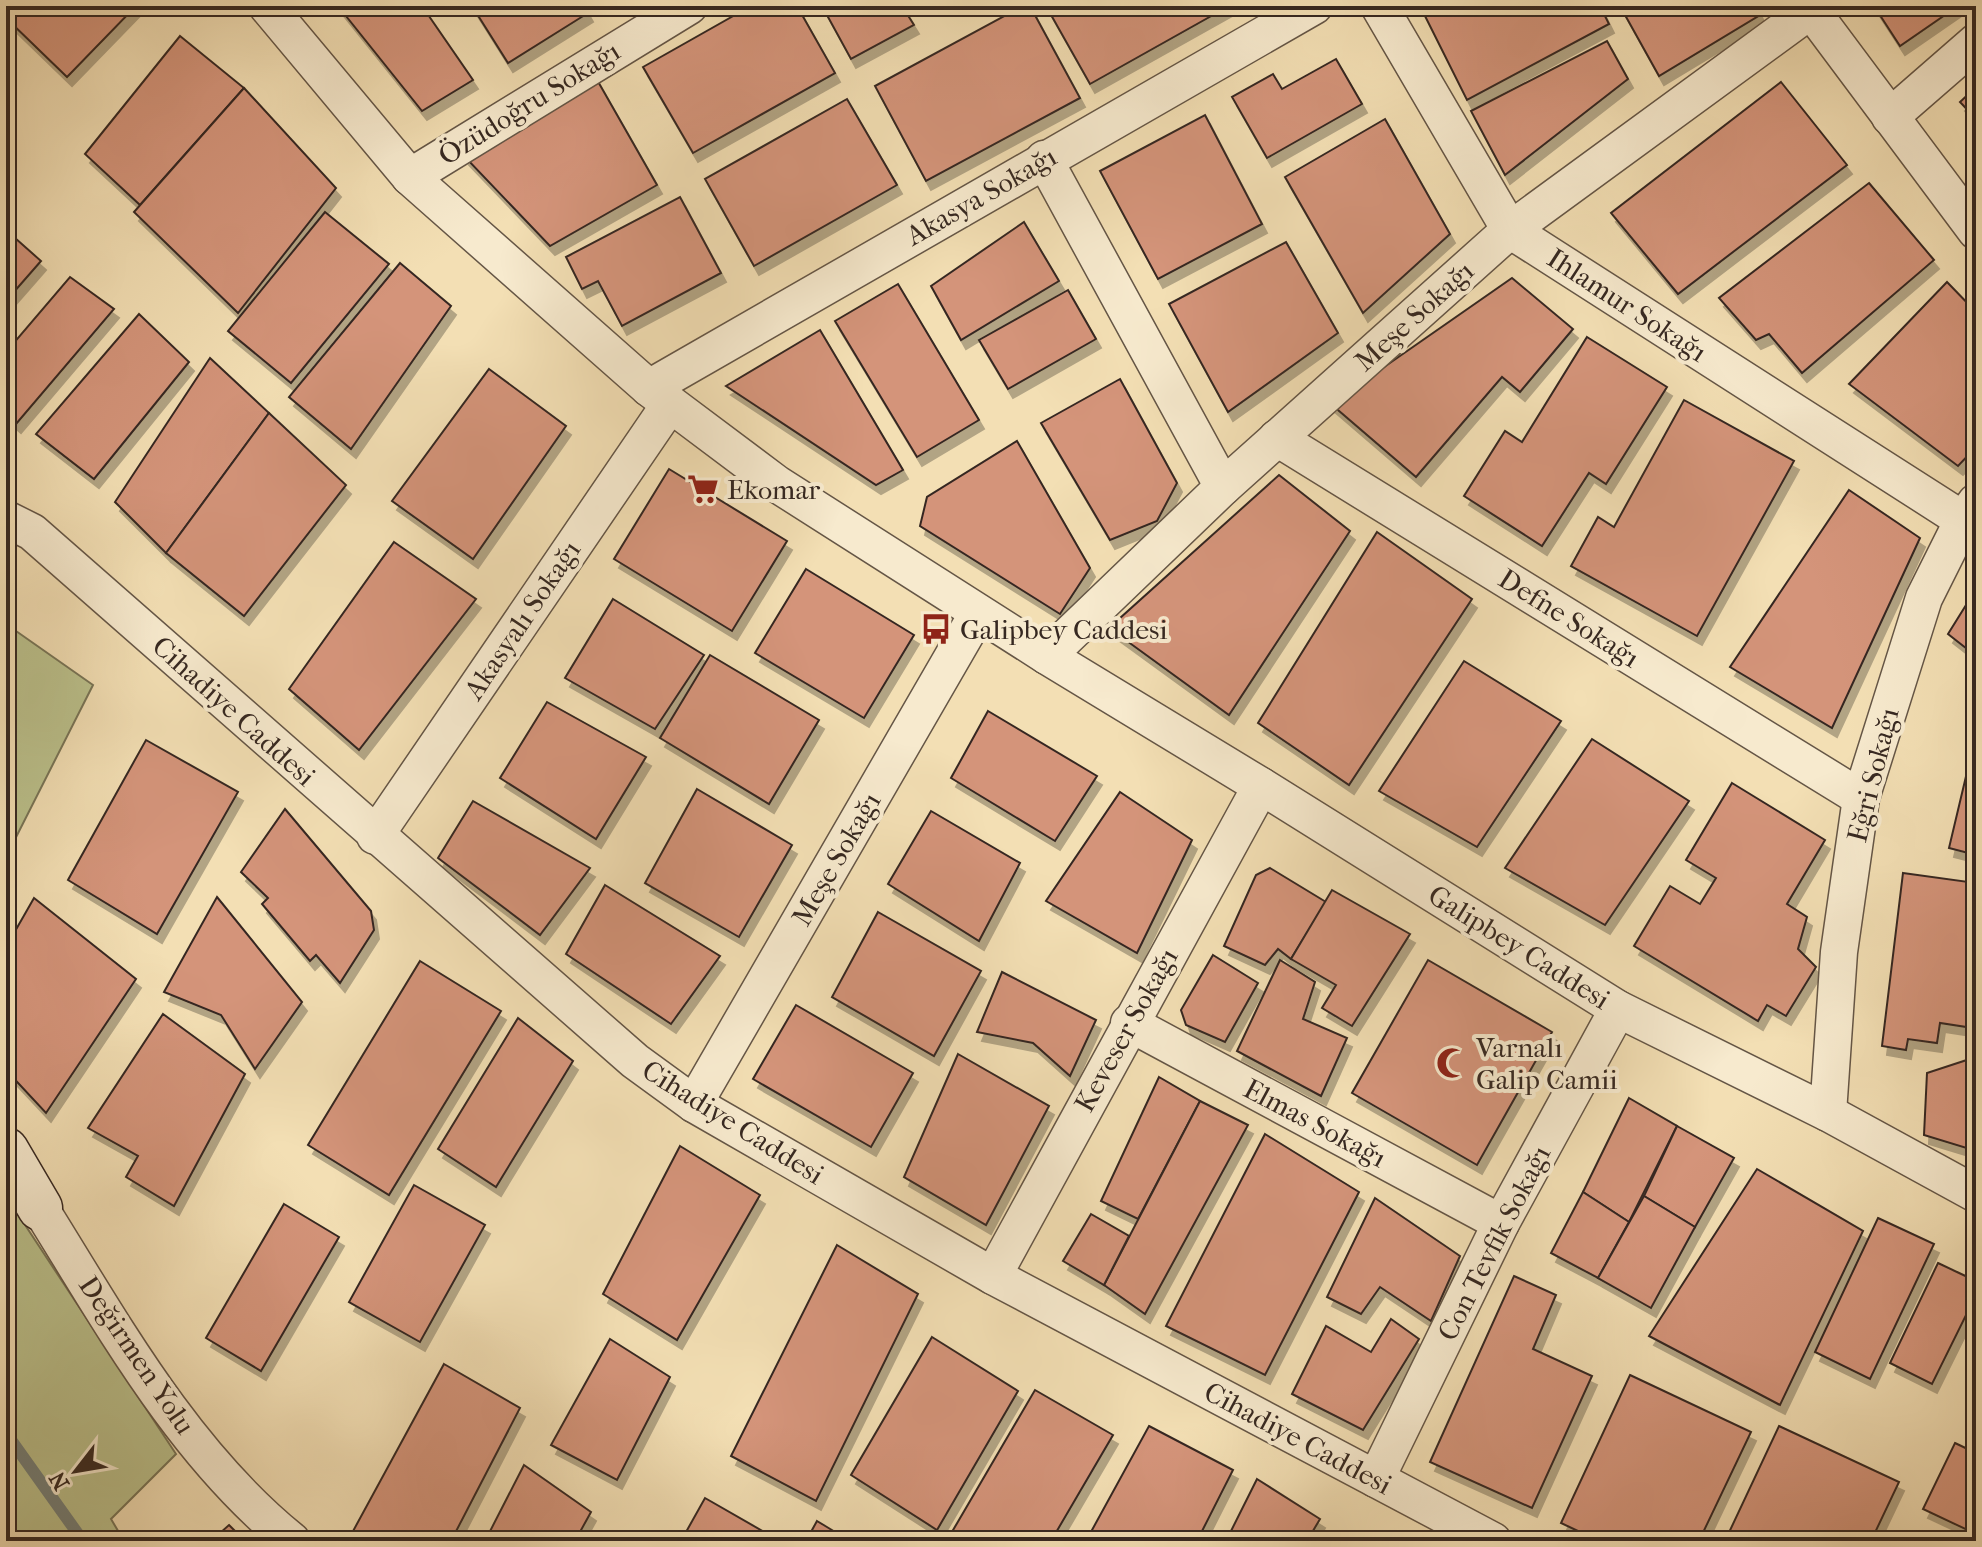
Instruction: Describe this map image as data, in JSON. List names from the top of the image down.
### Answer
{
  "streets": {
    "main road": ["Değirmen Yolu"],
    "street": [
      "Özüdoğru Sokağı",
      "Akasya Sokağı",
      "Ihlamur Sokağı",
      "Meşe Sokağı",
      "Defne Sokağı",
      "Akasyalı Sokağı",
      "Cihadiye Caddesi",
      "Eğri Sokağı",
      "Galipbey Caddesi",
      "Keveser Sokağı",
      "Elmas Sokağı",
      "Con Tevfik Sokağı"
    ]
  },
  "crossings": [
    ["Özüdoğru Sokağı", "Galipbey Caddesi"],
    ["Akasya Sokağı", "Akasyalı Sokağı"],
    ["Akasya Sokağı", "Galipbey Caddesi"],
    ["Ihlamur Sokağı", "Meşe Sokağı"],
    ["Ihlamur Sokağı", "Eğri Sokağı"],
    ["Meşe Sokağı", "Defne Sokağı"],
    ["Meşe Sokağı", "Cihadiye Caddesi"],
    ["Meşe Sokağı", "Galipbey Caddesi"],
    ["Defne Sokağı", "Eğri Sokağı"],
    ["Akasyalı Sokağı", "Cihadiye Caddesi"],
    ["Akasyalı Sokağı", "Galipbey Caddesi"],
    ["Cihadiye Caddesi", "Keveser Sokağı"],
    ["Cihadiye Caddesi", "Con Tevfik Sokağı"],
    ["Eğri Sokağı", "Galipbey Caddesi"],
    ["Galipbey Caddesi", "Keveser Sokağı"],
    ["Galipbey Caddesi", "Con Tevfik Sokağı"],
    ["Keveser Sokağı", "Elmas Sokağı"],
    ["Elmas Sokağı", "Con Tevfik Sokağı"]
  ],
  "places": {
    "supermarket": ["Ekomar"],
    "bus stop": ["Galipbey Caddesi"],
    "mosque": ["Varnalı Galip Camii"]
  },
  "north": "bottom left"
}
